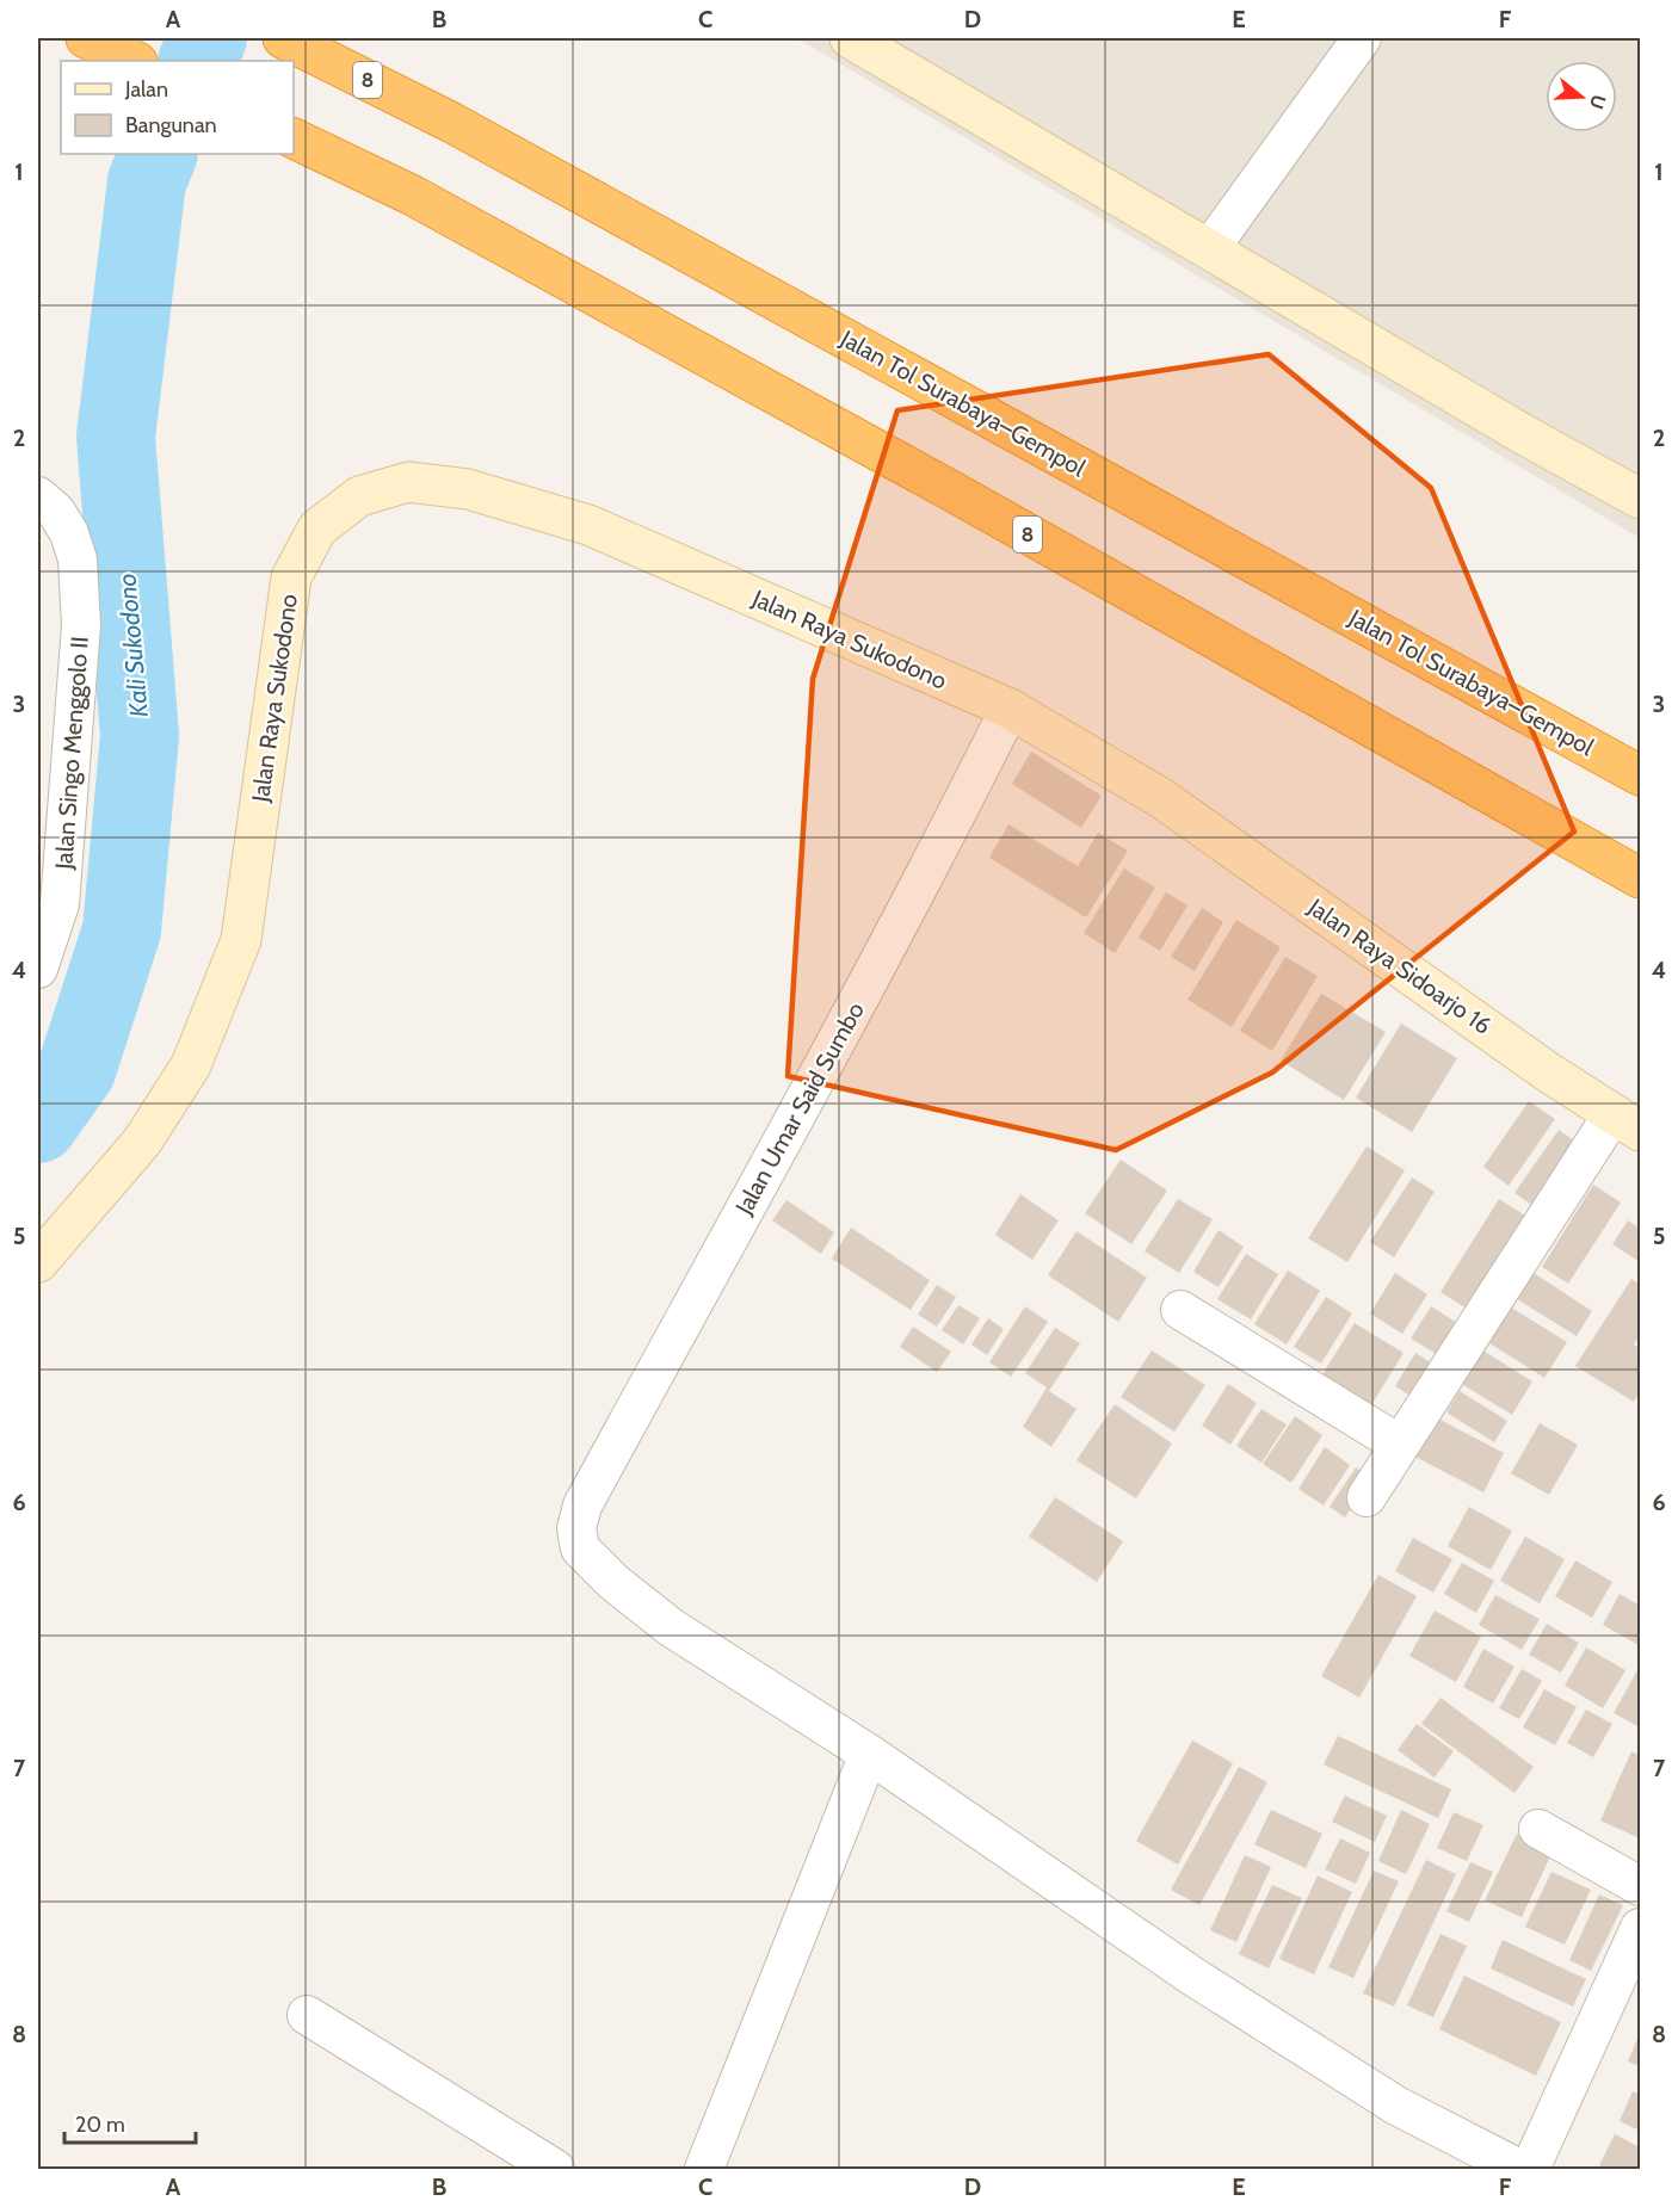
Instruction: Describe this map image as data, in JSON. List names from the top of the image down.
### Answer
{
  "streets": {
    "highway": ["8", "Jalan Tol Surabaya–Gempol"],
    "main road": ["Jalan Raya Sukodono", "Jalan Raya Sidoarjo 16"],
    "street": ["Jalan Singo Menggolo II", "Jalan Umar Said Sumbo"]
  },
  "crossings": [
    ["Jalan Raya Sukodono", "Jalan Raya Sidoarjo 16"],
    ["Jalan Raya Sukodono", "Jalan Umar Said Sumbo"]
  ],
  "water": ["Kali Sukodono"],
  "legend": ["Jalan", "Bangunan"],
  "scale_bar": "20 m",
  "north": "right",
  "grid": {
    "columns": [
      "A",
      "B",
      "C",
      "D",
      "E",
      "F"
    ],
    "rows": [
      "1",
      "2",
      "3",
      "4",
      "5",
      "6",
      "7",
      "8"
    ]
  }
}
